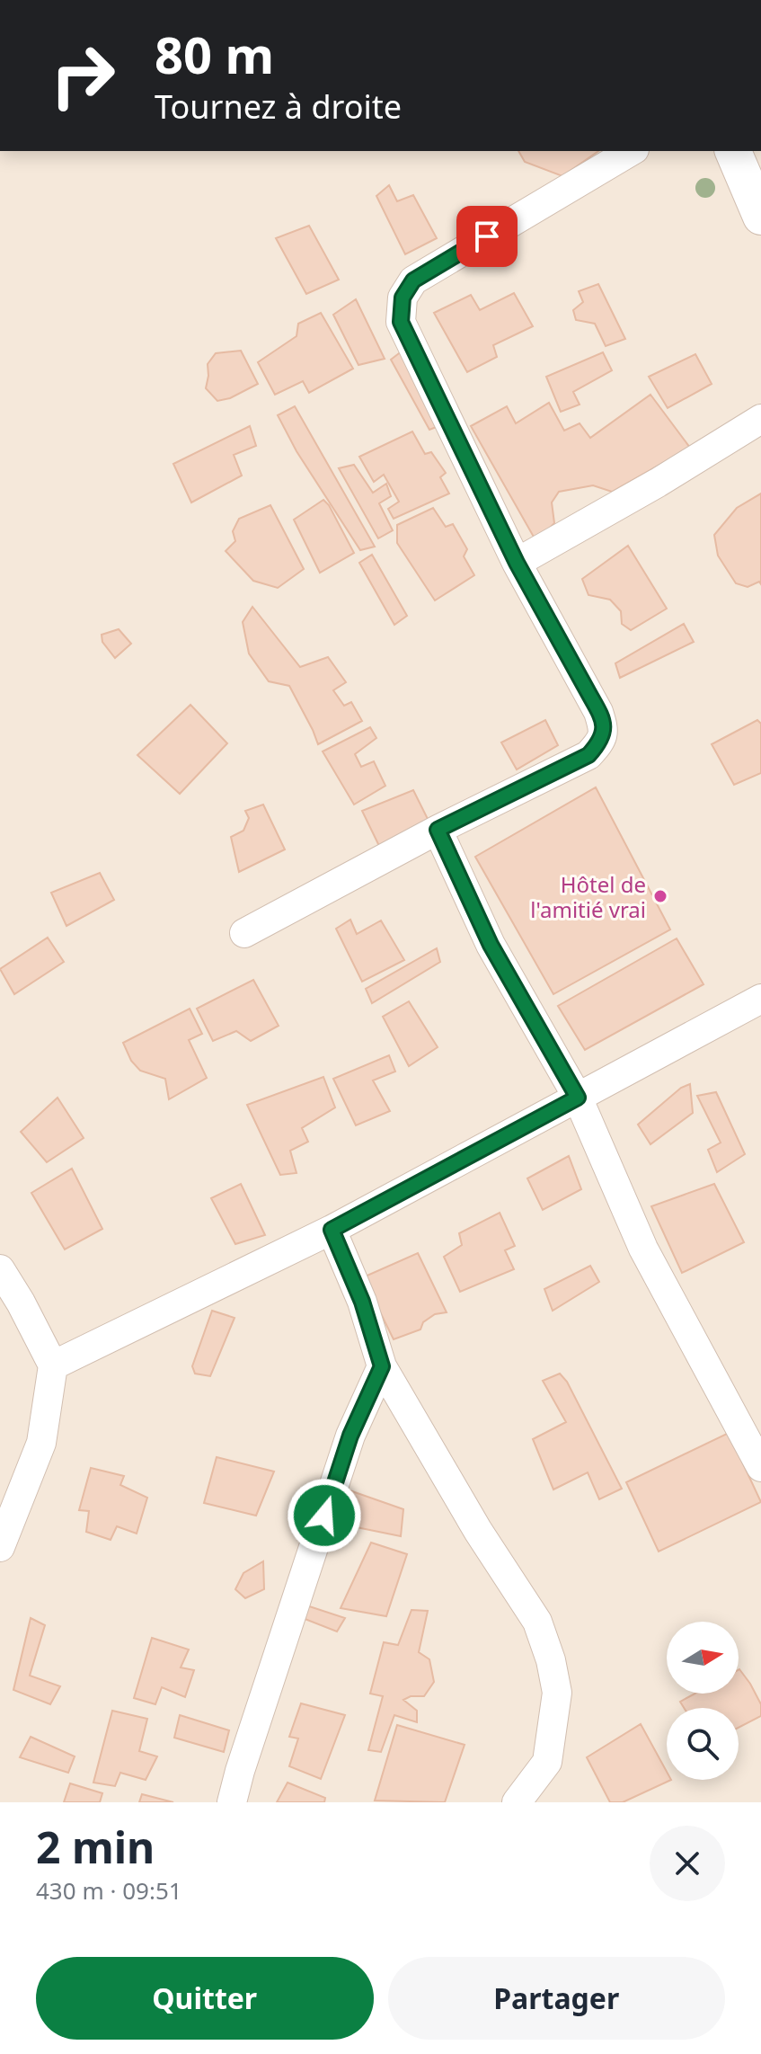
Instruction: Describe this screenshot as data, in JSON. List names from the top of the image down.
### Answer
{
  "places": ["Hôtel de l'amitié vrai"],
  "north": "right",
  "page": {
    "turn": ["80 m", "Tournez à droite"],
    "heading": ["2 min", "430 m · 09:51"],
    "buttons": ["Quitter", "Partager"]
  }
}
